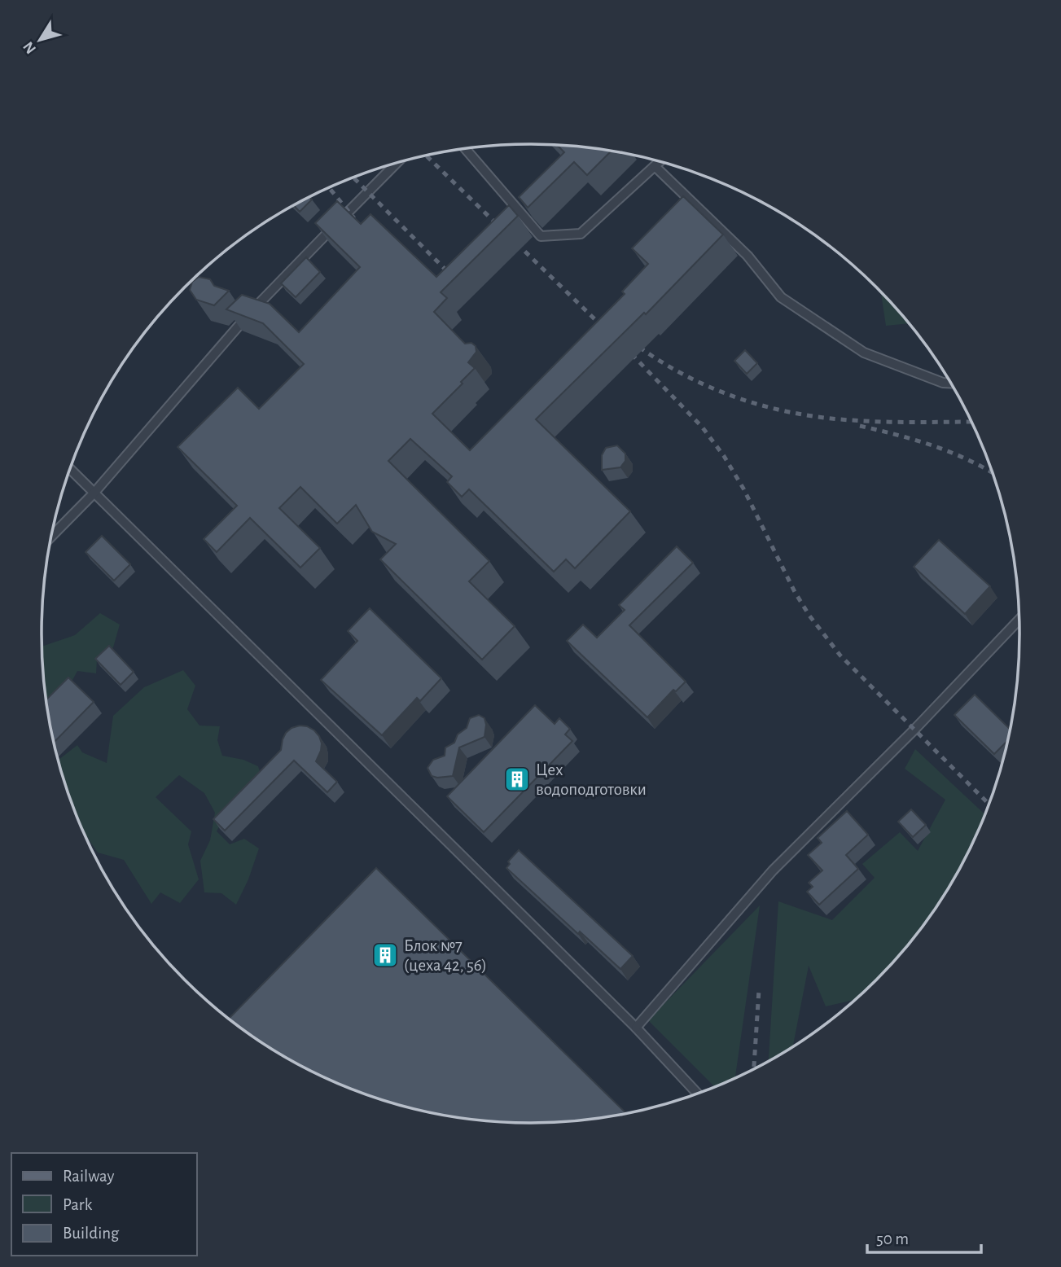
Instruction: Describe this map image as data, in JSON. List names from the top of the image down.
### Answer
{
  "places": {
    "building": ["Цех водоподготовки", "Блок №7 (цеха 42, 56)"]
  },
  "legend": ["Railway", "Park", "Building"],
  "scale_bar": "50 m",
  "north": "bottom left"
}
